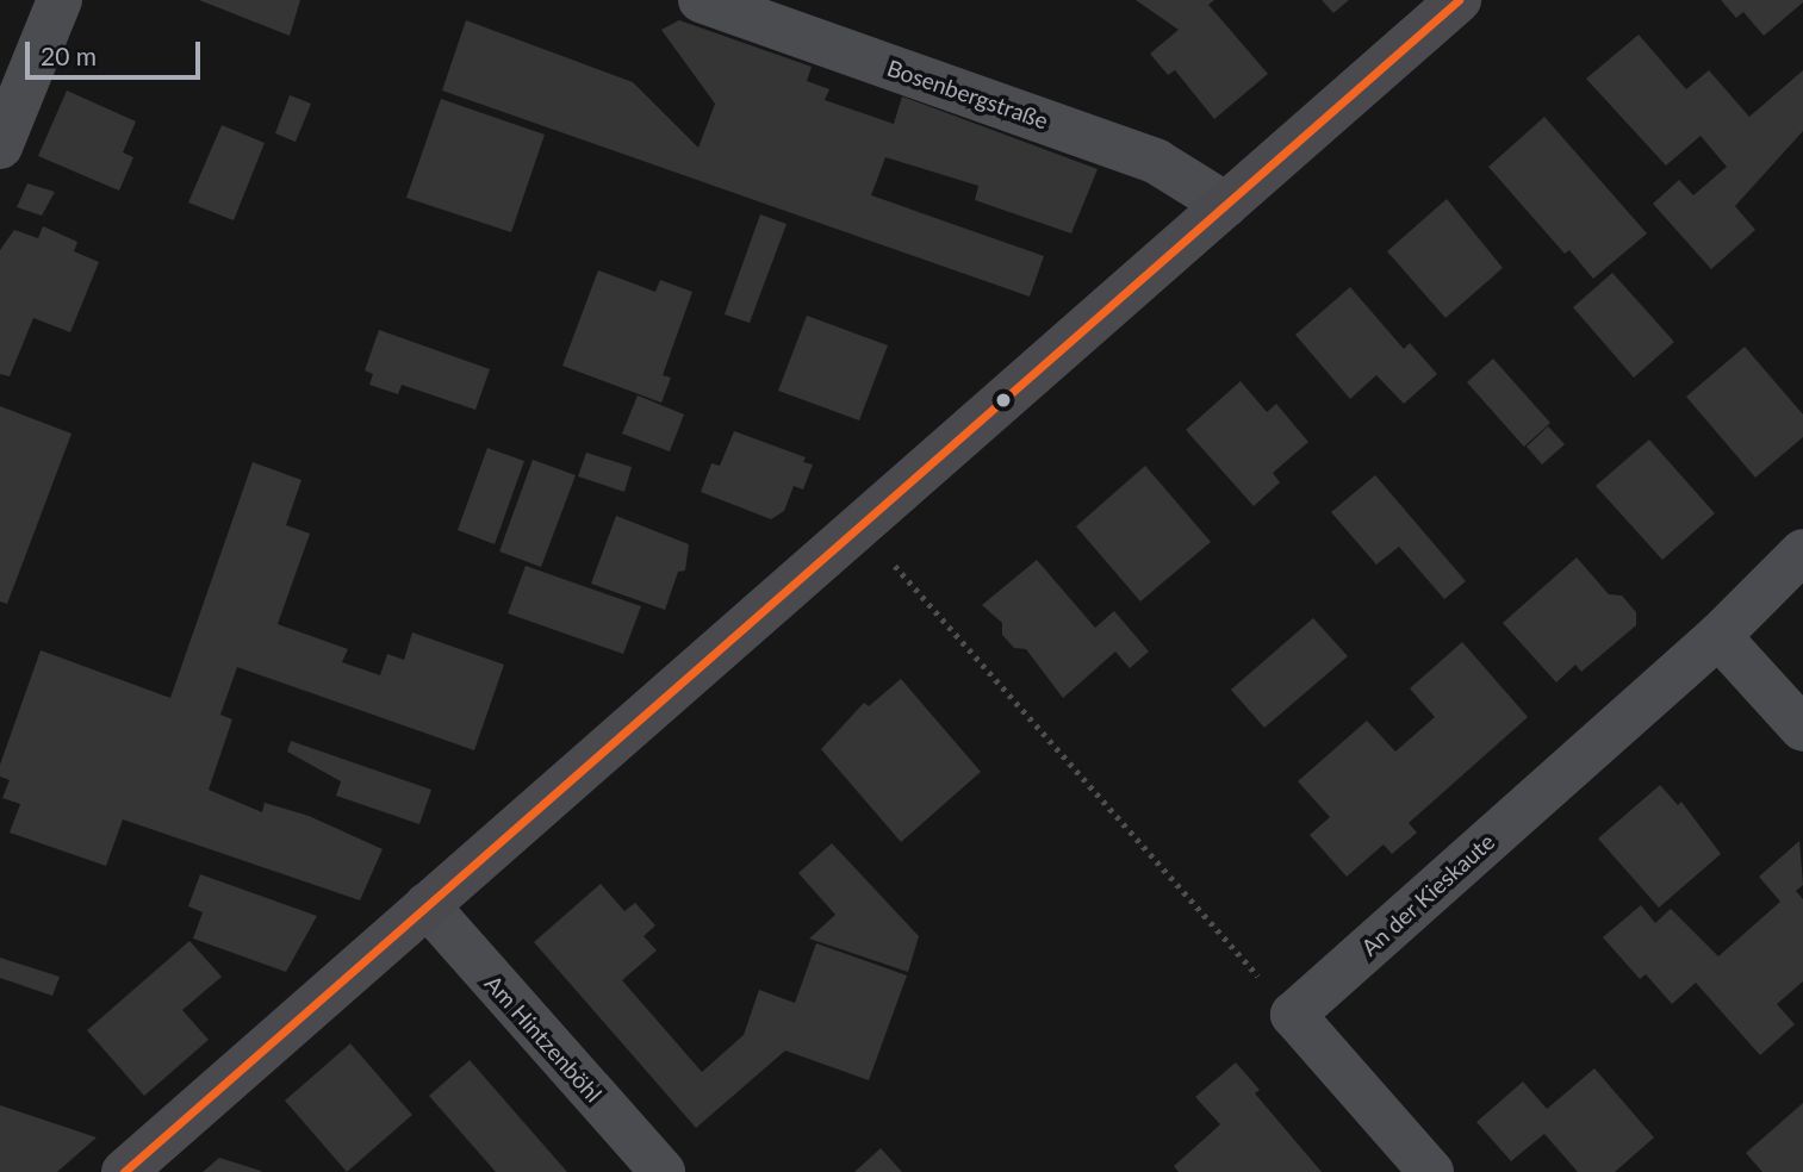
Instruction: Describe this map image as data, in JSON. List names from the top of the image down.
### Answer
{
  "streets": {
    "street": ["Bosenbergstraße", "An der Kieskaute", "Am Hintzenböhl"]
  },
  "scale_bar": "20 m"
}
